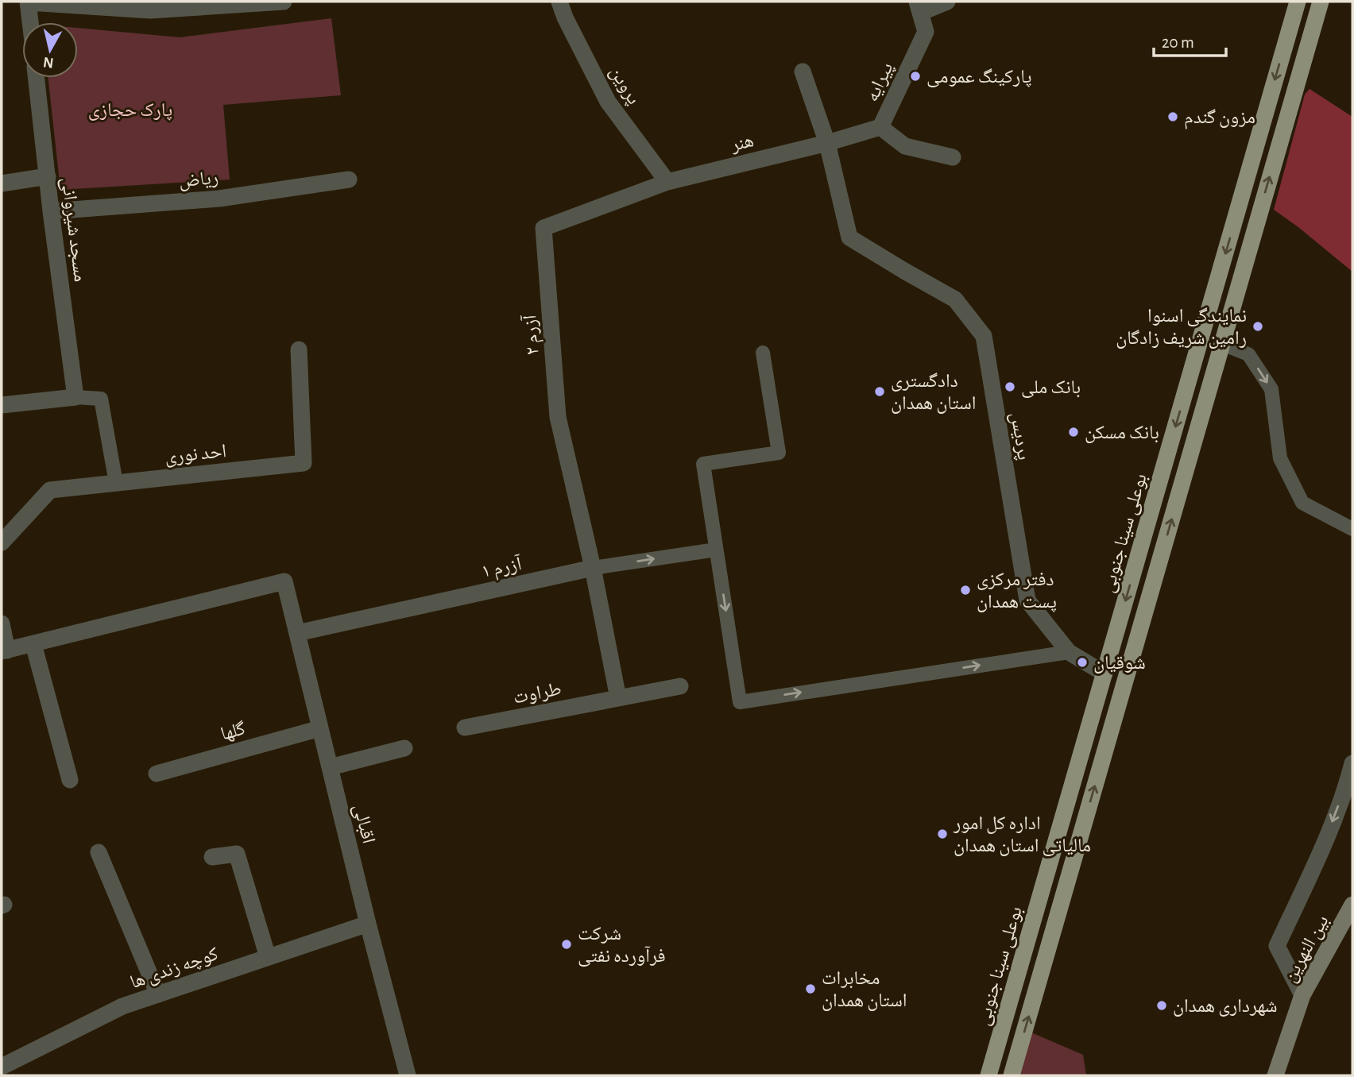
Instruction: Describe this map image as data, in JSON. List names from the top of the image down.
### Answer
{
  "streets": {
    "main road": ["بوعلی سینا جنوبی"],
    "street": [
      "پیرایه",
      "پروین",
      "هنر",
      "ریاض",
      "مسجد شیروانی",
      "آزرم ۲",
      "پردیس",
      "احد نوری",
      "آزرم ۱",
      "طراوت",
      "گلها",
      "اقبالی",
      "بین النهرین",
      "کوچه زندی ها"
    ]
  },
  "crossings": [
    ["پیرایه", "هنر"],
    ["پیرایه", "پردیس"],
    ["پروین", "هنر"],
    ["پروین", "آزرم ۲"],
    ["هنر", "آزرم ۲"],
    ["هنر", "پردیس"],
    ["ریاض", "مسجد شیروانی"],
    ["آزرم ۲", "آزرم ۱"],
    ["پردیس", "بوعلی سینا جنوبی"],
    ["آزرم ۱", "اقبالی"],
    ["گلها", "اقبالی"],
    ["اقبالی", "کوچه زندی ها"]
  ],
  "parks": ["پارک حجازی"],
  "places": [
    "پارکینگ عمومی",
    "مزون گندم",
    "نمایندگی اسنوا رامین شریف زادگان",
    "بانک ملی",
    "دادگستری استان همدان",
    "بانک مسکن",
    "دفتر مرکزی پست همدان",
    "شوقیان",
    "اداره کل امور مالیاتی استان همدان",
    "شرکت فرآورده نفتی",
    "مخابرات استان همدان",
    "شهرداری همدان"
  ],
  "scale_bar": "20 m",
  "north": "bottom"
}
